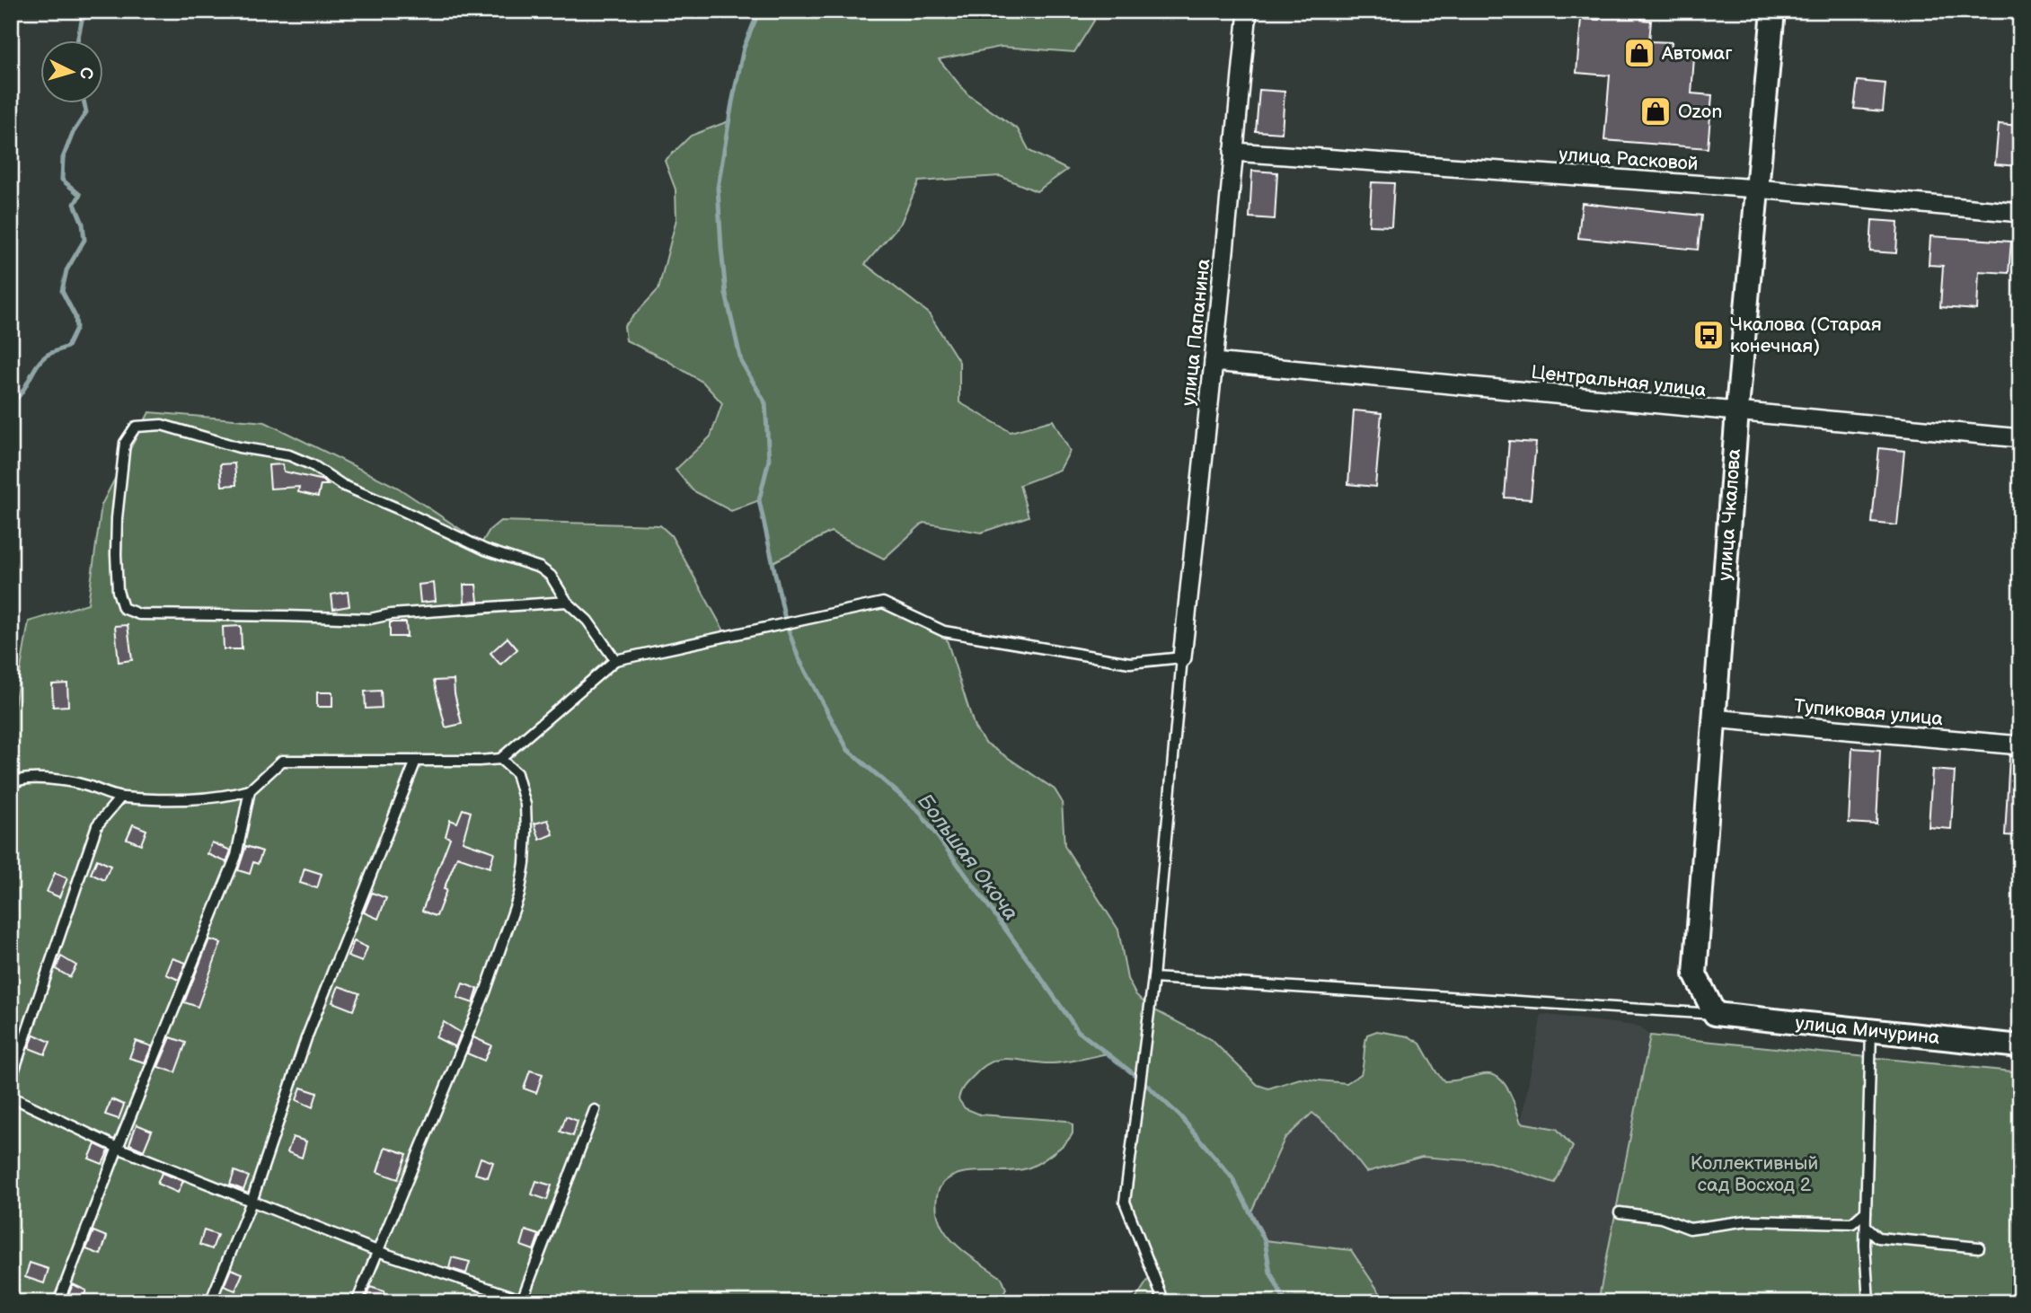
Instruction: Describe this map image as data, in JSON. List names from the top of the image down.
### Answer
{
  "streets": {
    "street": [
      "улица Расковой",
      "улица Папанина",
      "Центральная улица",
      "улица Чкалова",
      "Тупиковая улица",
      "улица Мичурина"
    ]
  },
  "crossings": [
    ["улица Расковой", "улица Папанина"],
    ["улица Расковой", "улица Чкалова"],
    ["улица Папанина", "Центральная улица"],
    ["Центральная улица", "улица Чкалова"],
    ["улица Чкалова", "Тупиковая улица"],
    ["улица Чкалова", "улица Мичурина"]
  ],
  "water": ["Большая Окоча"],
  "parks": ["Коллективный сад Восход 2"],
  "places": {
    "shop": ["Автомаг", "Ozon"],
    "bus stop": ["Чкалова (Старая конечная)"]
  },
  "north": "right"
}
